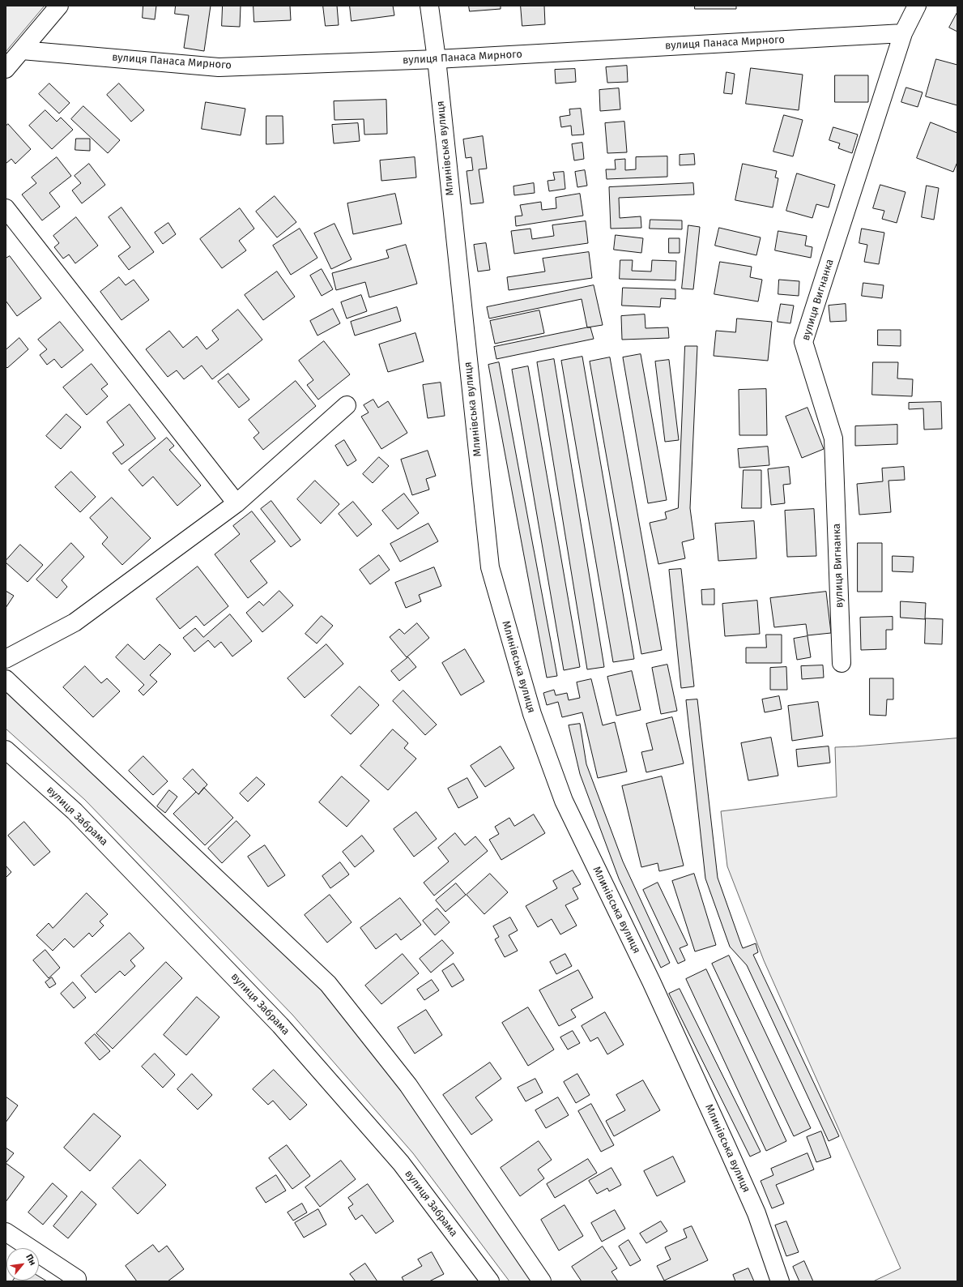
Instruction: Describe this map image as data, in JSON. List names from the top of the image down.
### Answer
{
  "streets": {
    "street": [
      "вулиця Панаса Мирного",
      "Млинівська вулиця",
      "вулиця Вигнанка",
      "вулиця Забрама"
    ]
  },
  "crossings": [
    ["вулиця Панаса Мирного", "Млинівська вулиця"],
    ["вулиця Панаса Мирного", "вулиця Вигнанка"]
  ],
  "north": "top right"
}
